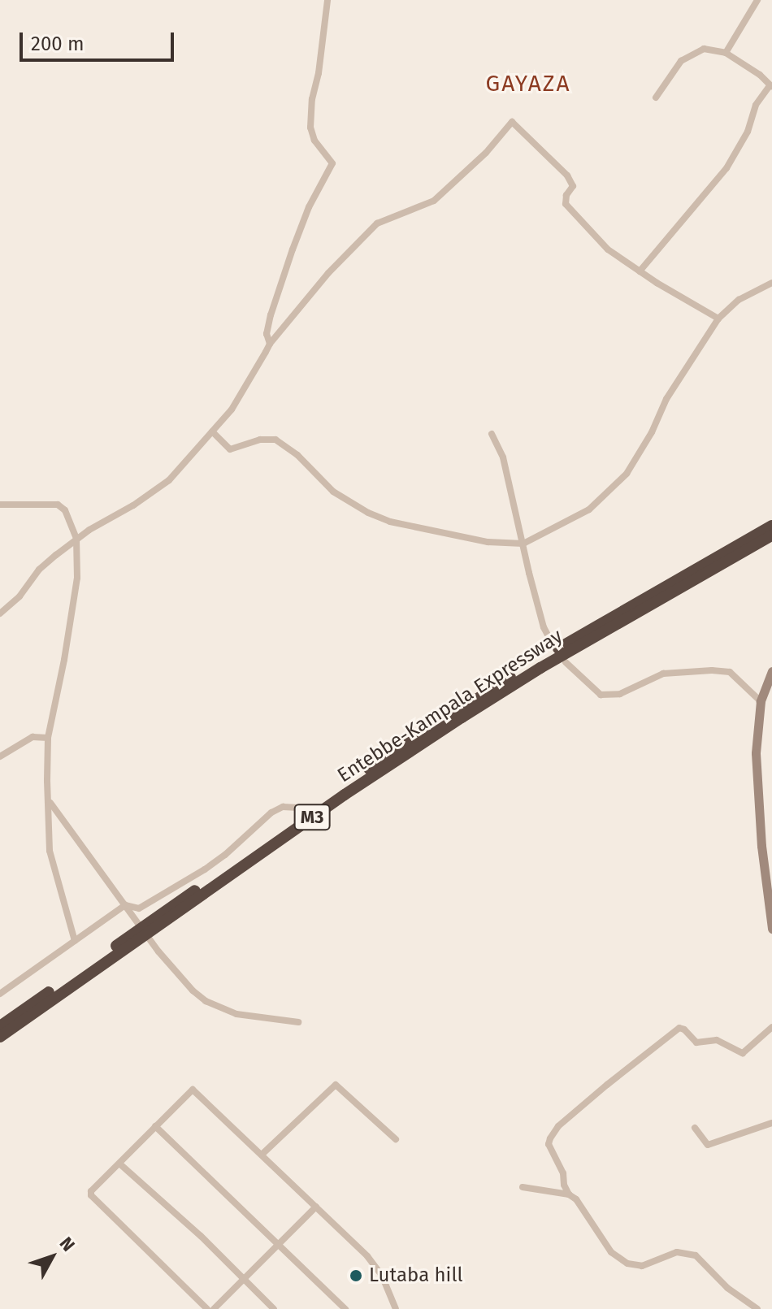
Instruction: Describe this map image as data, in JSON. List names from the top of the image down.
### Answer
{
  "streets": {
    "highway": ["Entebbe-Kampala Expressway", "M3"]
  },
  "districts": ["GAYAZA"],
  "places": ["Lutaba hill"],
  "scale_bar": "200 m",
  "north": "top right"
}
